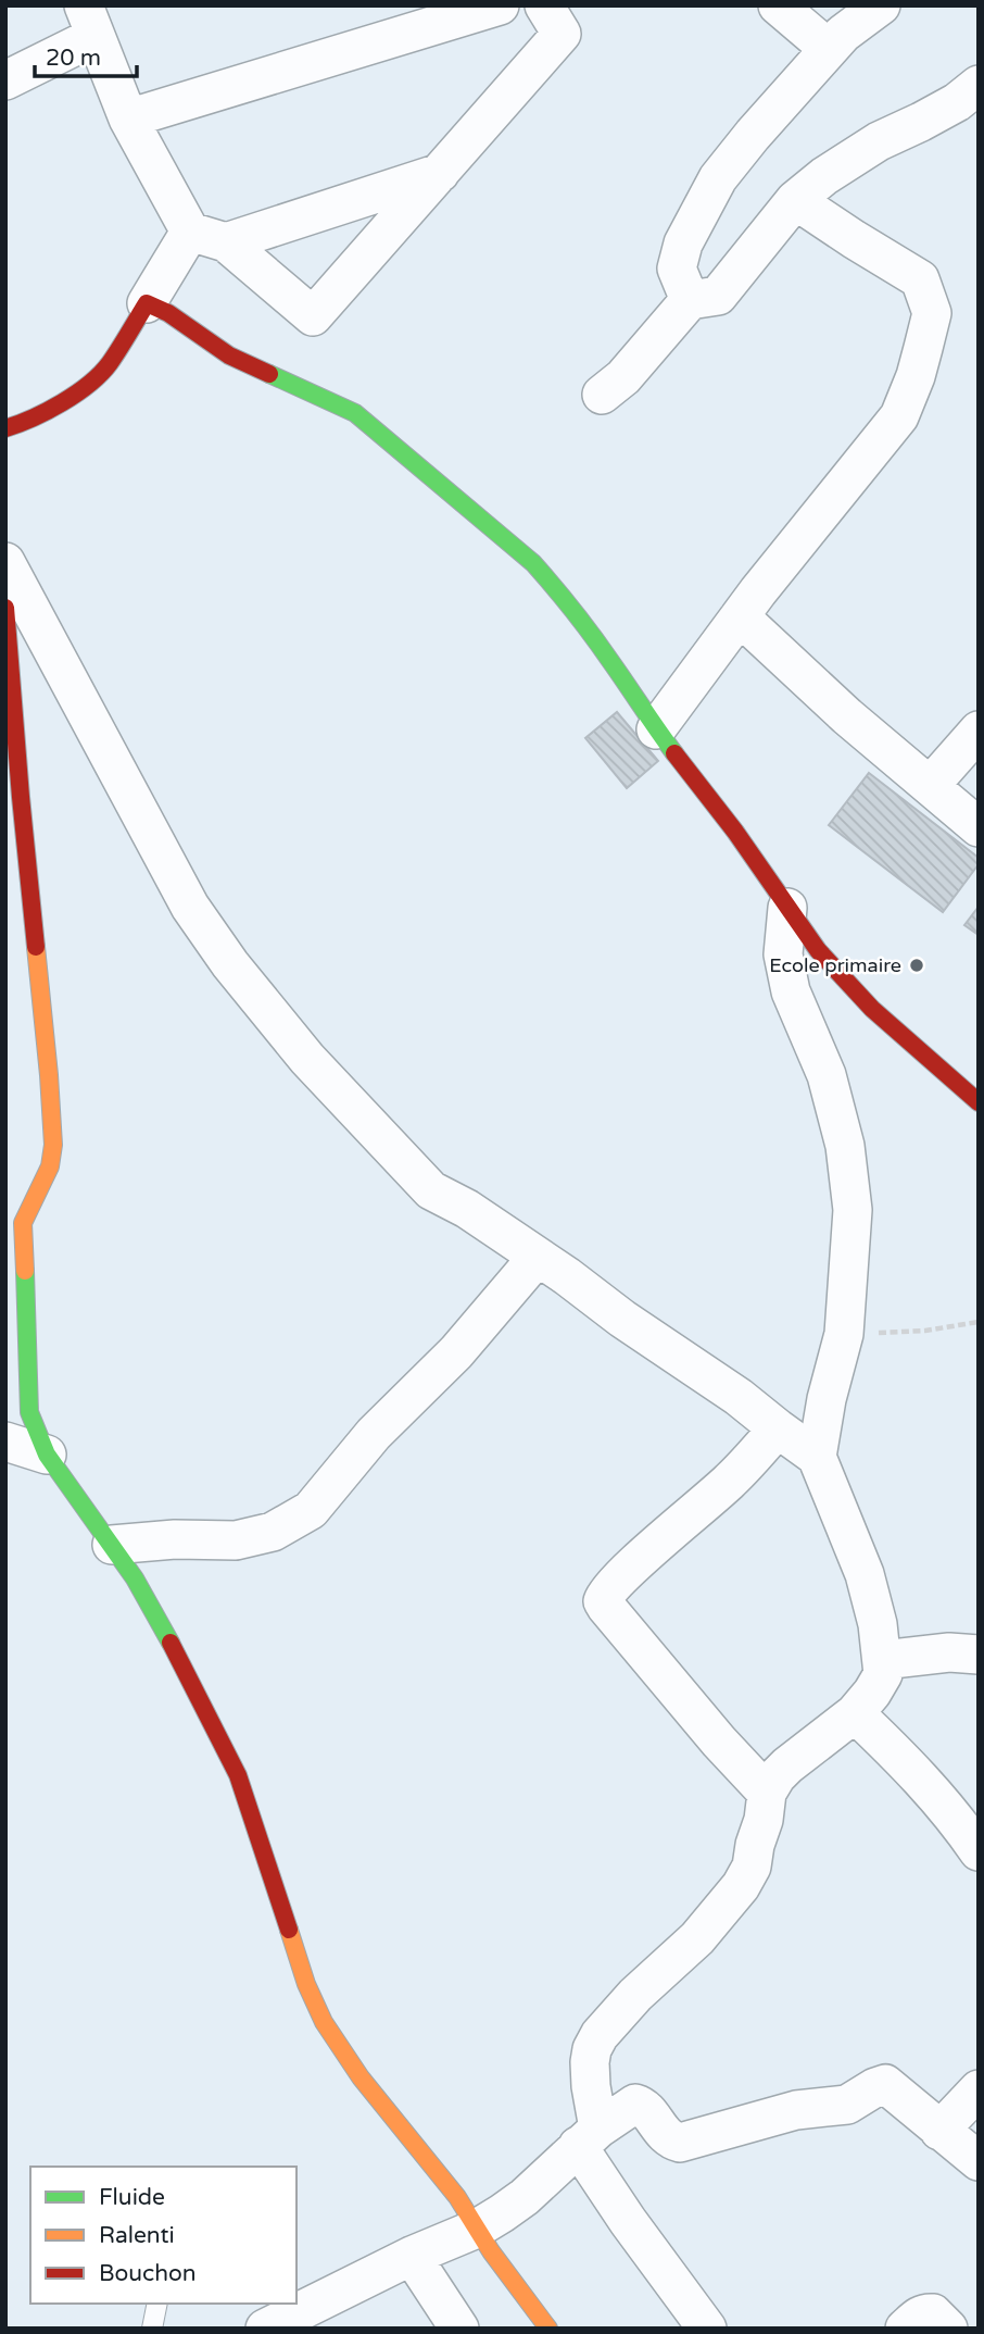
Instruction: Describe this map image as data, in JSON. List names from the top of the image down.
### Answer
{
  "places": ["Ecole primaire"],
  "legend": ["Fluide", "Ralenti", "Bouchon"],
  "scale_bar": "20 m"
}
